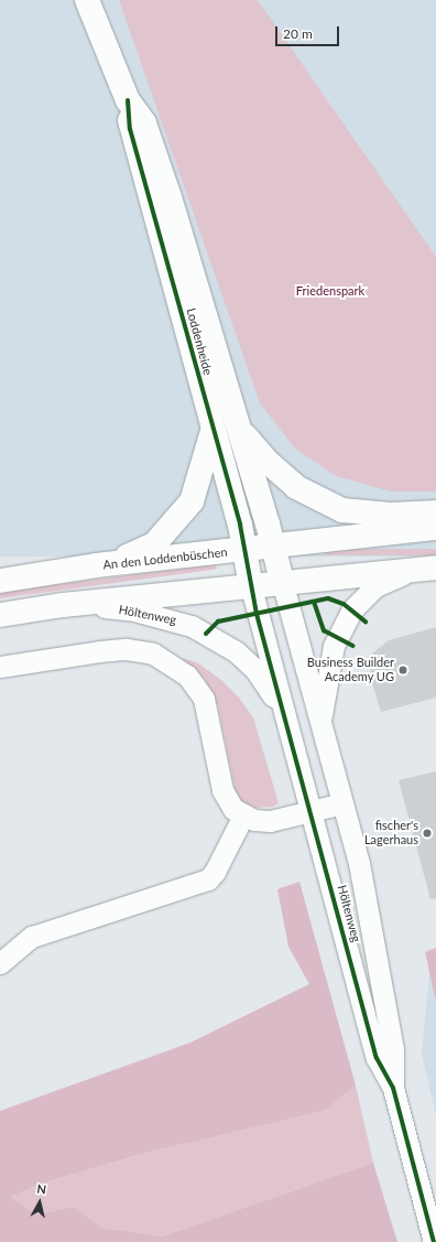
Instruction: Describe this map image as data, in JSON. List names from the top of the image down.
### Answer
{
  "streets": {
    "street": ["Loddenheide", "An den Loddenbüschen", "Höltenweg"]
  },
  "crossings": [
    ["Loddenheide", "An den Loddenbüschen"],
    ["Loddenheide", "Höltenweg"]
  ],
  "parks": ["Friedenspark"],
  "places": ["Business Builder Academy UG", "fischer's Lagerhaus"],
  "scale_bar": "20 m",
  "north": "top"
}
